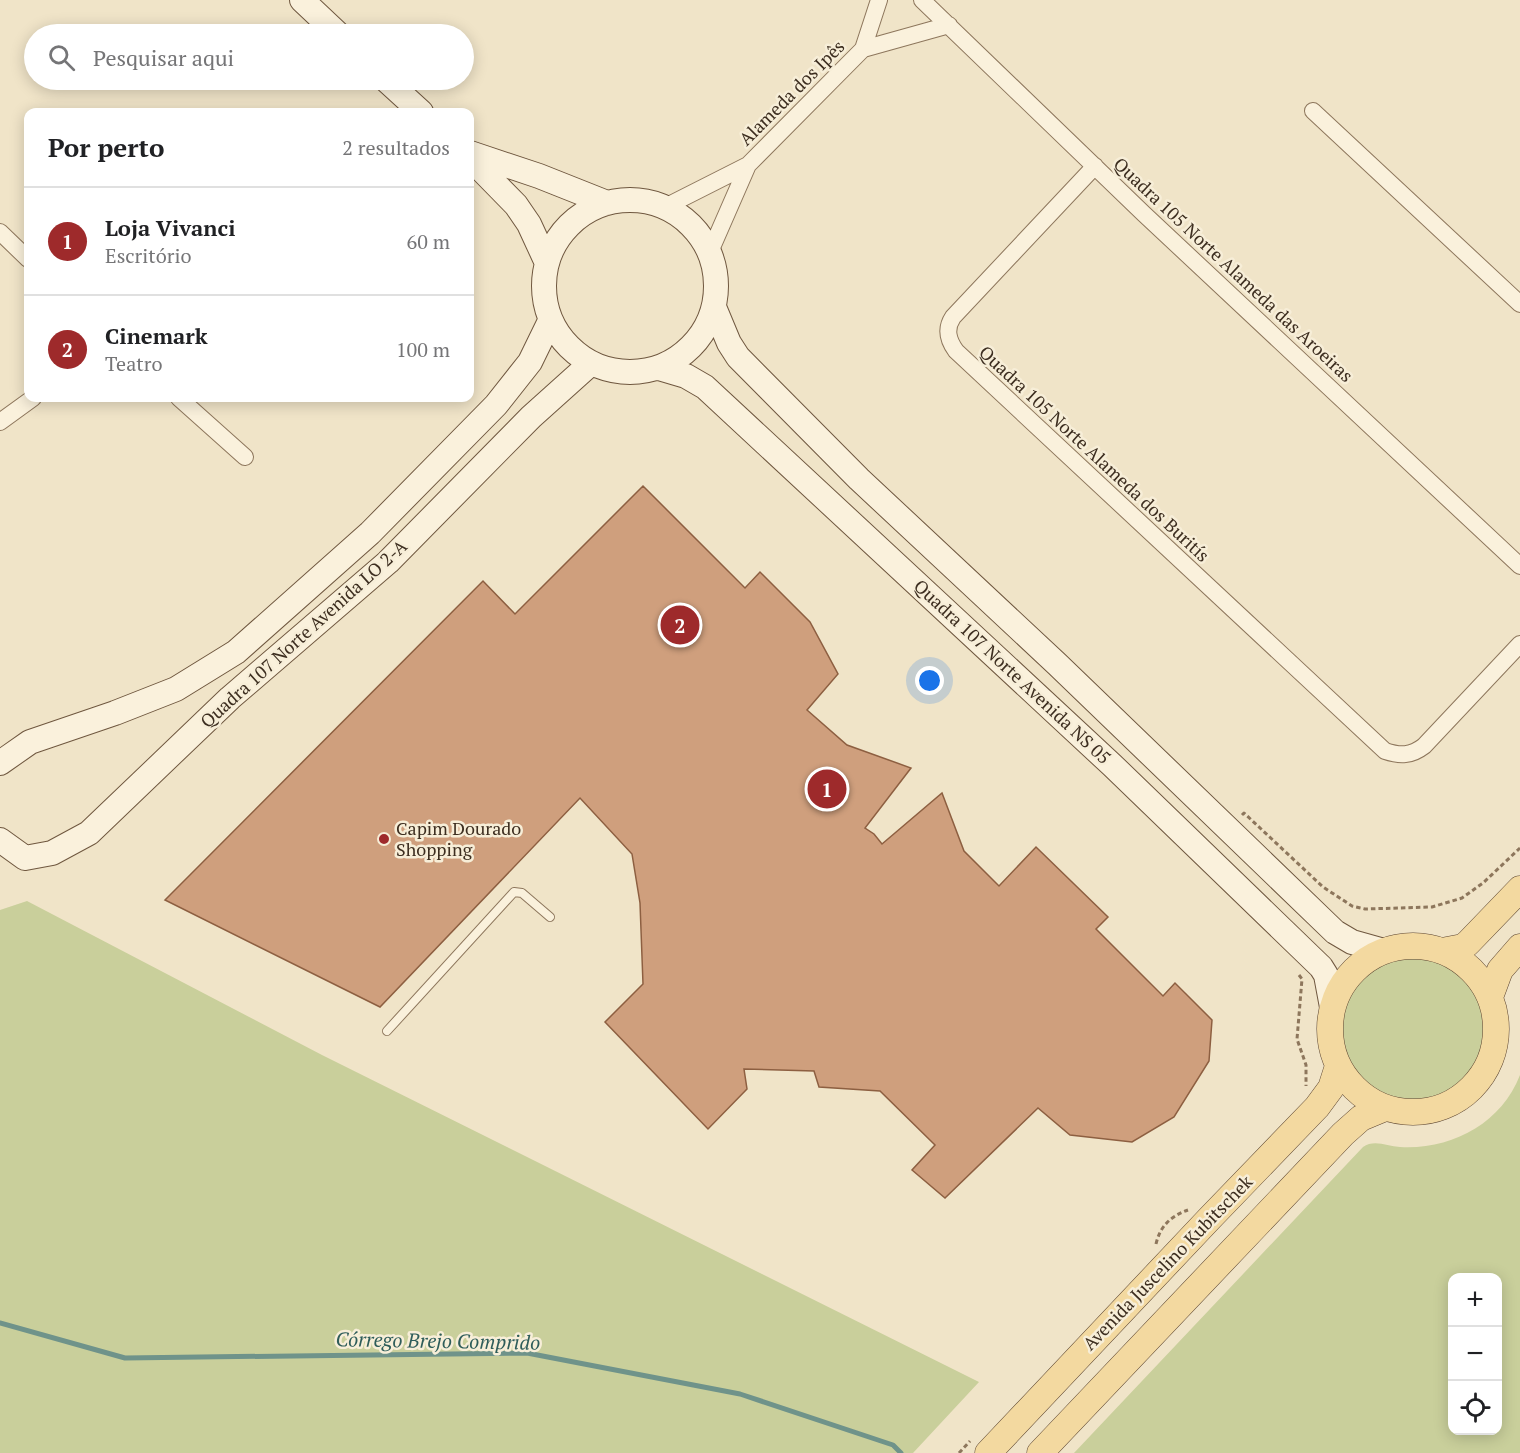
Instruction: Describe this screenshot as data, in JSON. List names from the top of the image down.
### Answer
{
  "streets": {
    "main road": ["Avenida Juscelino Kubitschek"],
    "street": [
      "Alameda dos Ipês",
      "Quadra 105 Norte Alameda das Aroeiras",
      "Quadra 105 Norte Alameda dos Buritís",
      "Quadra 107 Norte Avenida LO 2-A",
      "Quadra 107 Norte Avenida NS 05"
    ]
  },
  "crossings": [
    ["Alameda dos Ipês", "Quadra 105 Norte Alameda das Aroeiras"],
    ["Alameda dos Ipês", "Quadra 107 Norte Avenida LO 2-A"],
    ["Alameda dos Ipês", "Quadra 107 Norte Avenida NS 05"],
    ["Quadra 105 Norte Alameda das Aroeiras", "Quadra 105 Norte Alameda dos Buritís"],
    ["Quadra 107 Norte Avenida LO 2-A", "Quadra 107 Norte Avenida NS 05"],
    ["Quadra 107 Norte Avenida NS 05", "Avenida Juscelino Kubitschek"]
  ],
  "water": ["Córrego Brejo Comprido"],
  "places": ["Capim Dourado Shopping"],
  "page": {
    "search": "Pesquisar aqui",
    "heading": ["Por perto", "2 resultados"],
    "list": [
      {
        "mark": "1",
        "name": "Loja Vivanci",
        "note": "Escritório",
        "value": "60 m"
      },
      {
        "mark": "2",
        "name": "Cinemark",
        "note": "Teatro",
        "value": "100 m"
      }
    ],
    "pins": ["2", "1"],
    "map_buttons": ["+", "−"]
  }
}
